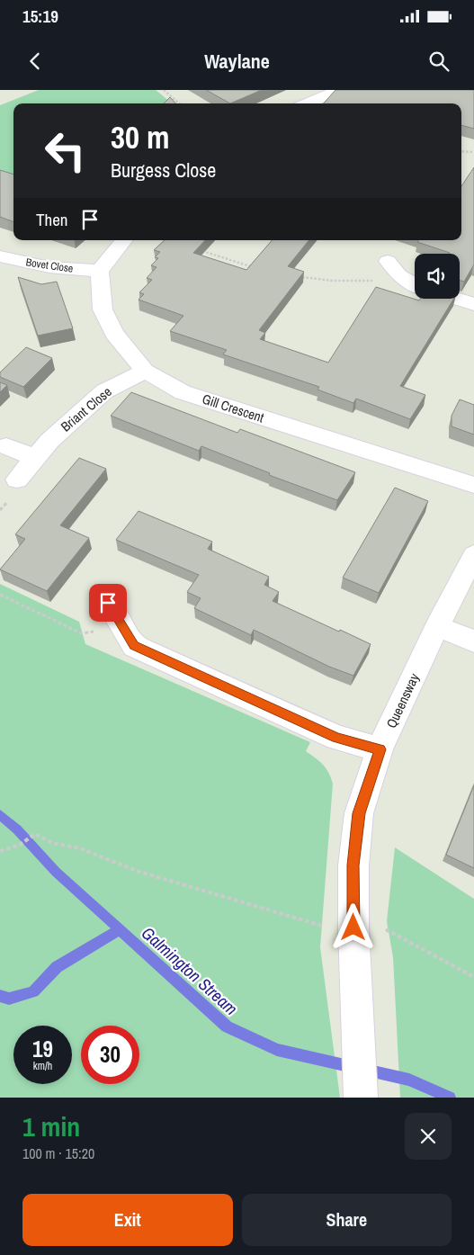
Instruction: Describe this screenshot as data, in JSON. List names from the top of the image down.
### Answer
{
  "streets": {
    "street": [
      "Bovet Close",
      "Gill Crescent",
      "Briant Close",
      "Queensway"
    ]
  },
  "crossings": [
    ["Bovet Close", "Gill Crescent"],
    ["Gill Crescent", "Briant Close"]
  ],
  "water": ["Galmington Stream"],
  "page": {
    "status": "15:19",
    "header": "Waylane",
    "turn": ["30 m", "Burgess Close"],
    "then": "Then",
    "speed": "19 km/h",
    "limit": "30",
    "heading": ["1 min", "100 m · 15:20"],
    "buttons": ["Exit", "Share"]
  }
}
